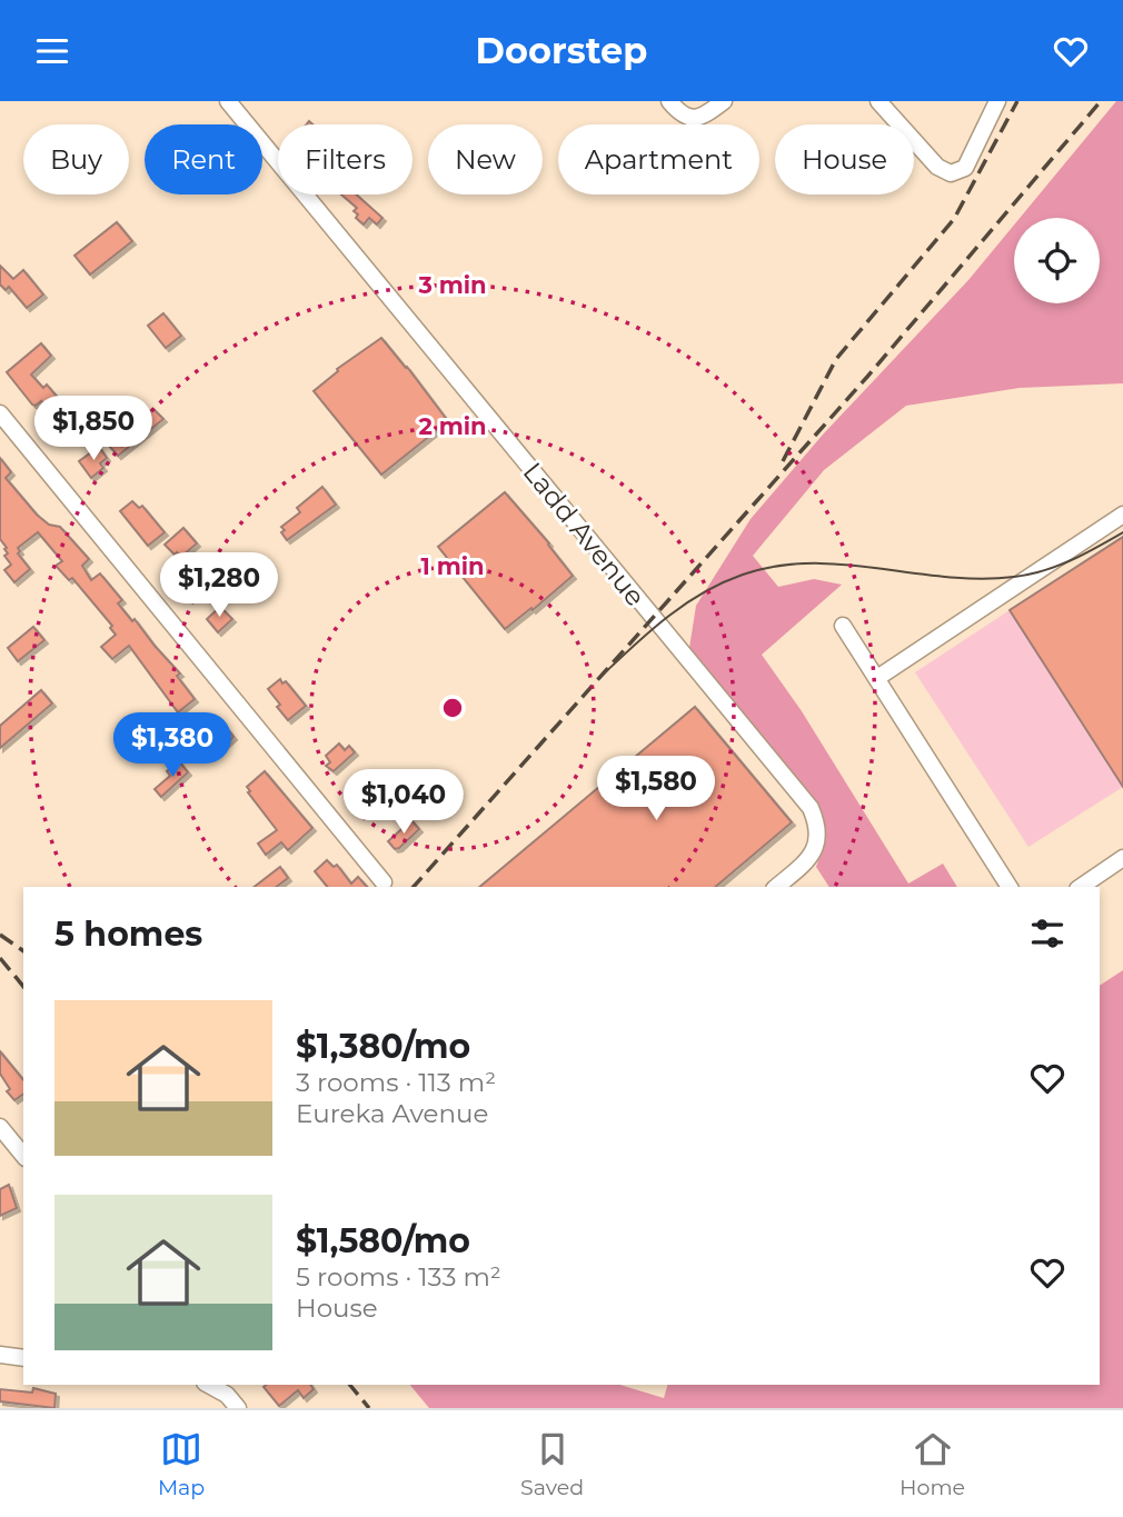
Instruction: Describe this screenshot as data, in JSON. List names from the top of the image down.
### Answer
{
  "streets": {
    "street": ["Ladd Avenue"]
  },
  "page": {
    "header": "Doorstep",
    "chip": [
      "Buy",
      "Rent",
      "Filters",
      "New",
      "Apartment",
      "House"
    ],
    "price": [
      "$1,850",
      "$1,280",
      "$1,380",
      "$1,580",
      "$1,040"
    ],
    "heading": "5 homes",
    "list": [
      {
        "name": "$1,380/mo",
        "note": "3 rooms · 113 m² · Eureka Avenue"
      },
      {
        "name": "$1,580/mo",
        "note": "5 rooms · 133 m² · House"
      }
    ],
    "tabs": ["Map", "Saved", "Home"]
  },
  "rings": ["3 min", "2 min", "1 min"]
}
